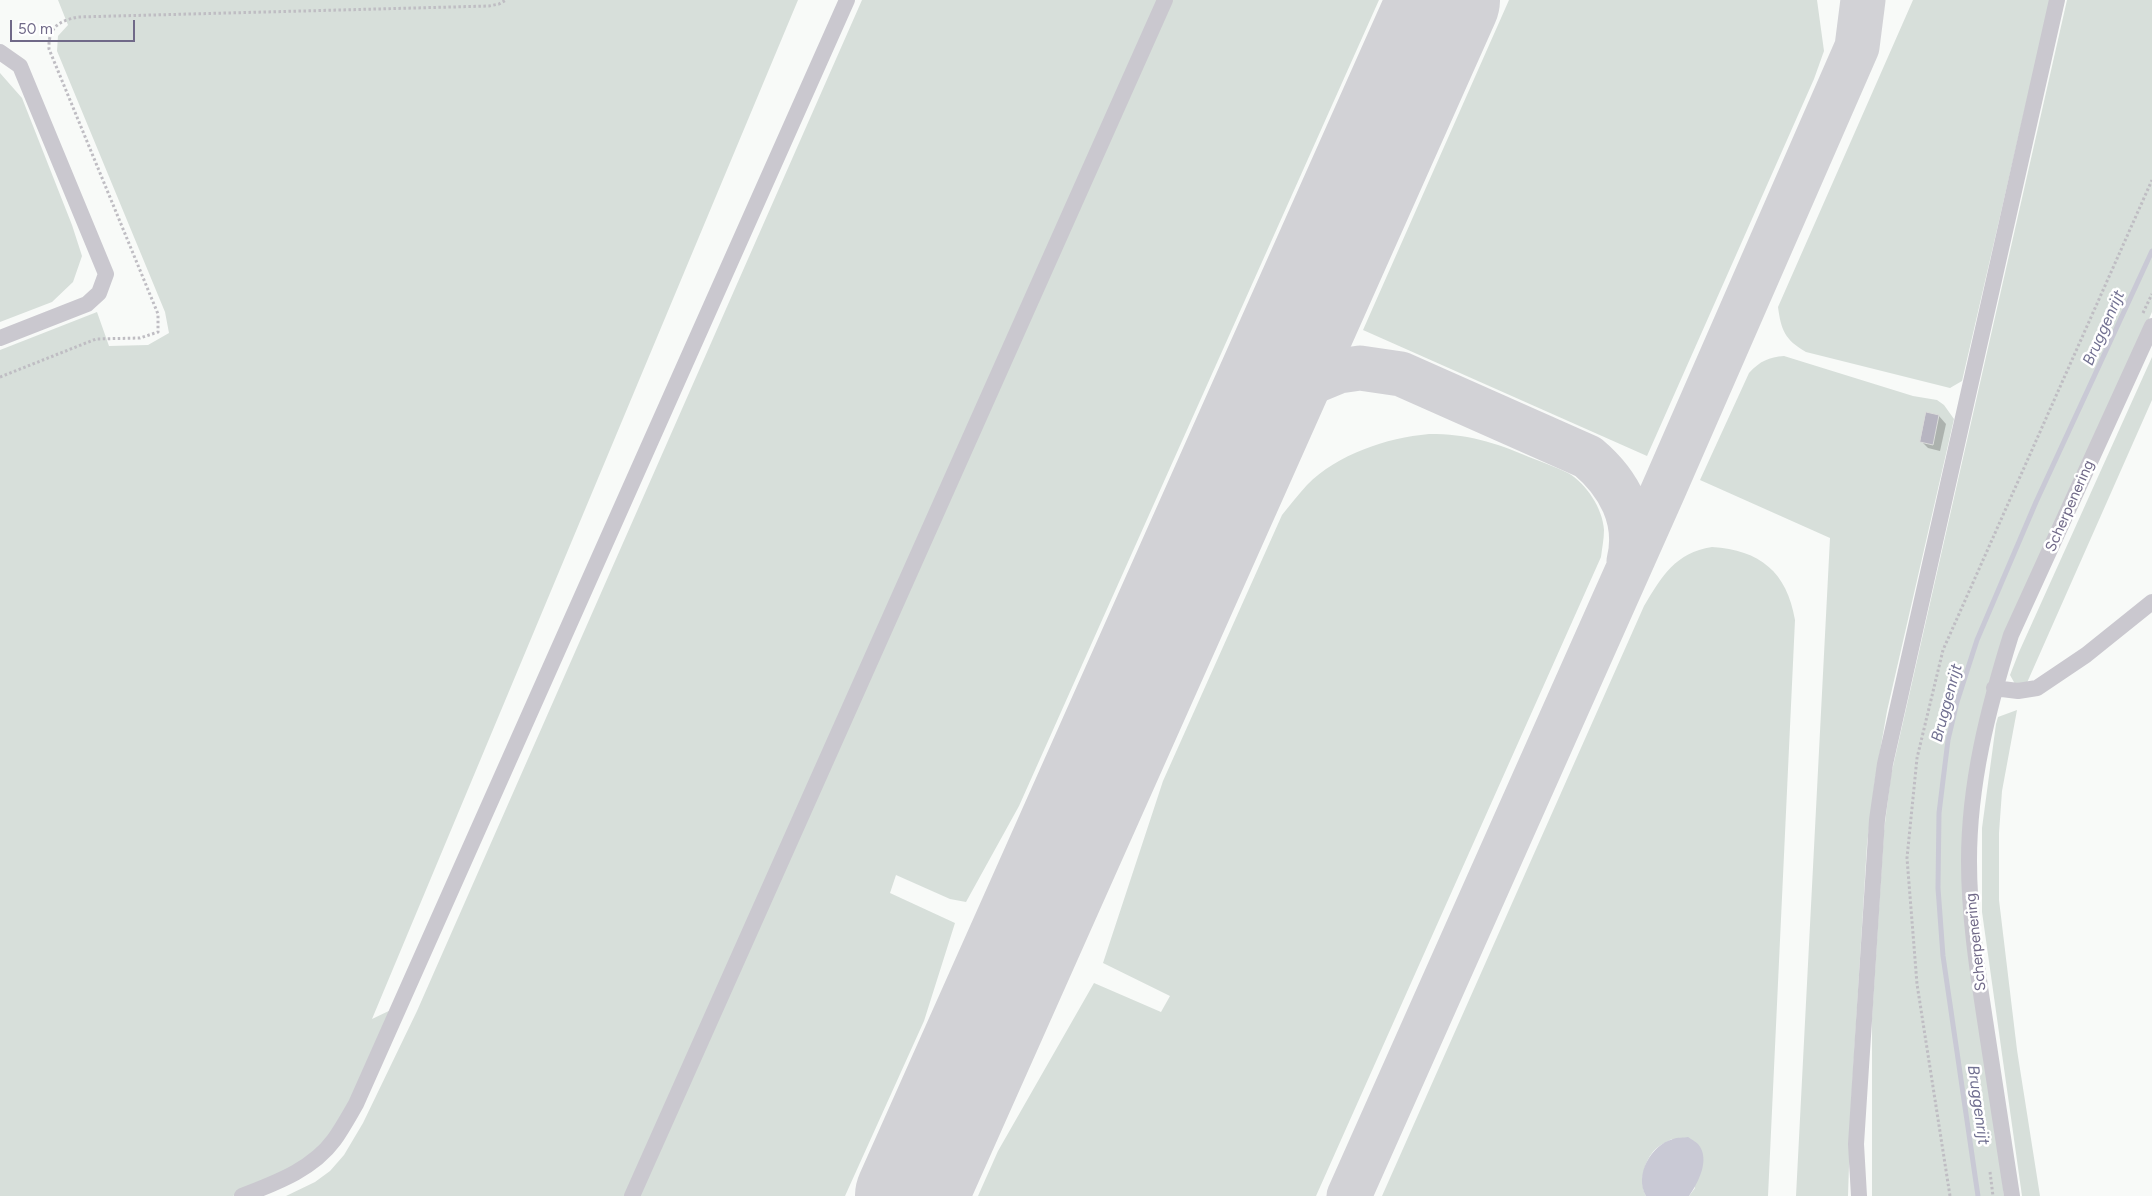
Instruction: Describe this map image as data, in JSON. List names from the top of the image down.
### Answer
{
  "streets": {
    "street": ["Scherpenering"]
  },
  "water": ["Bruggenrijt"],
  "scale_bar": "50 m"
}
